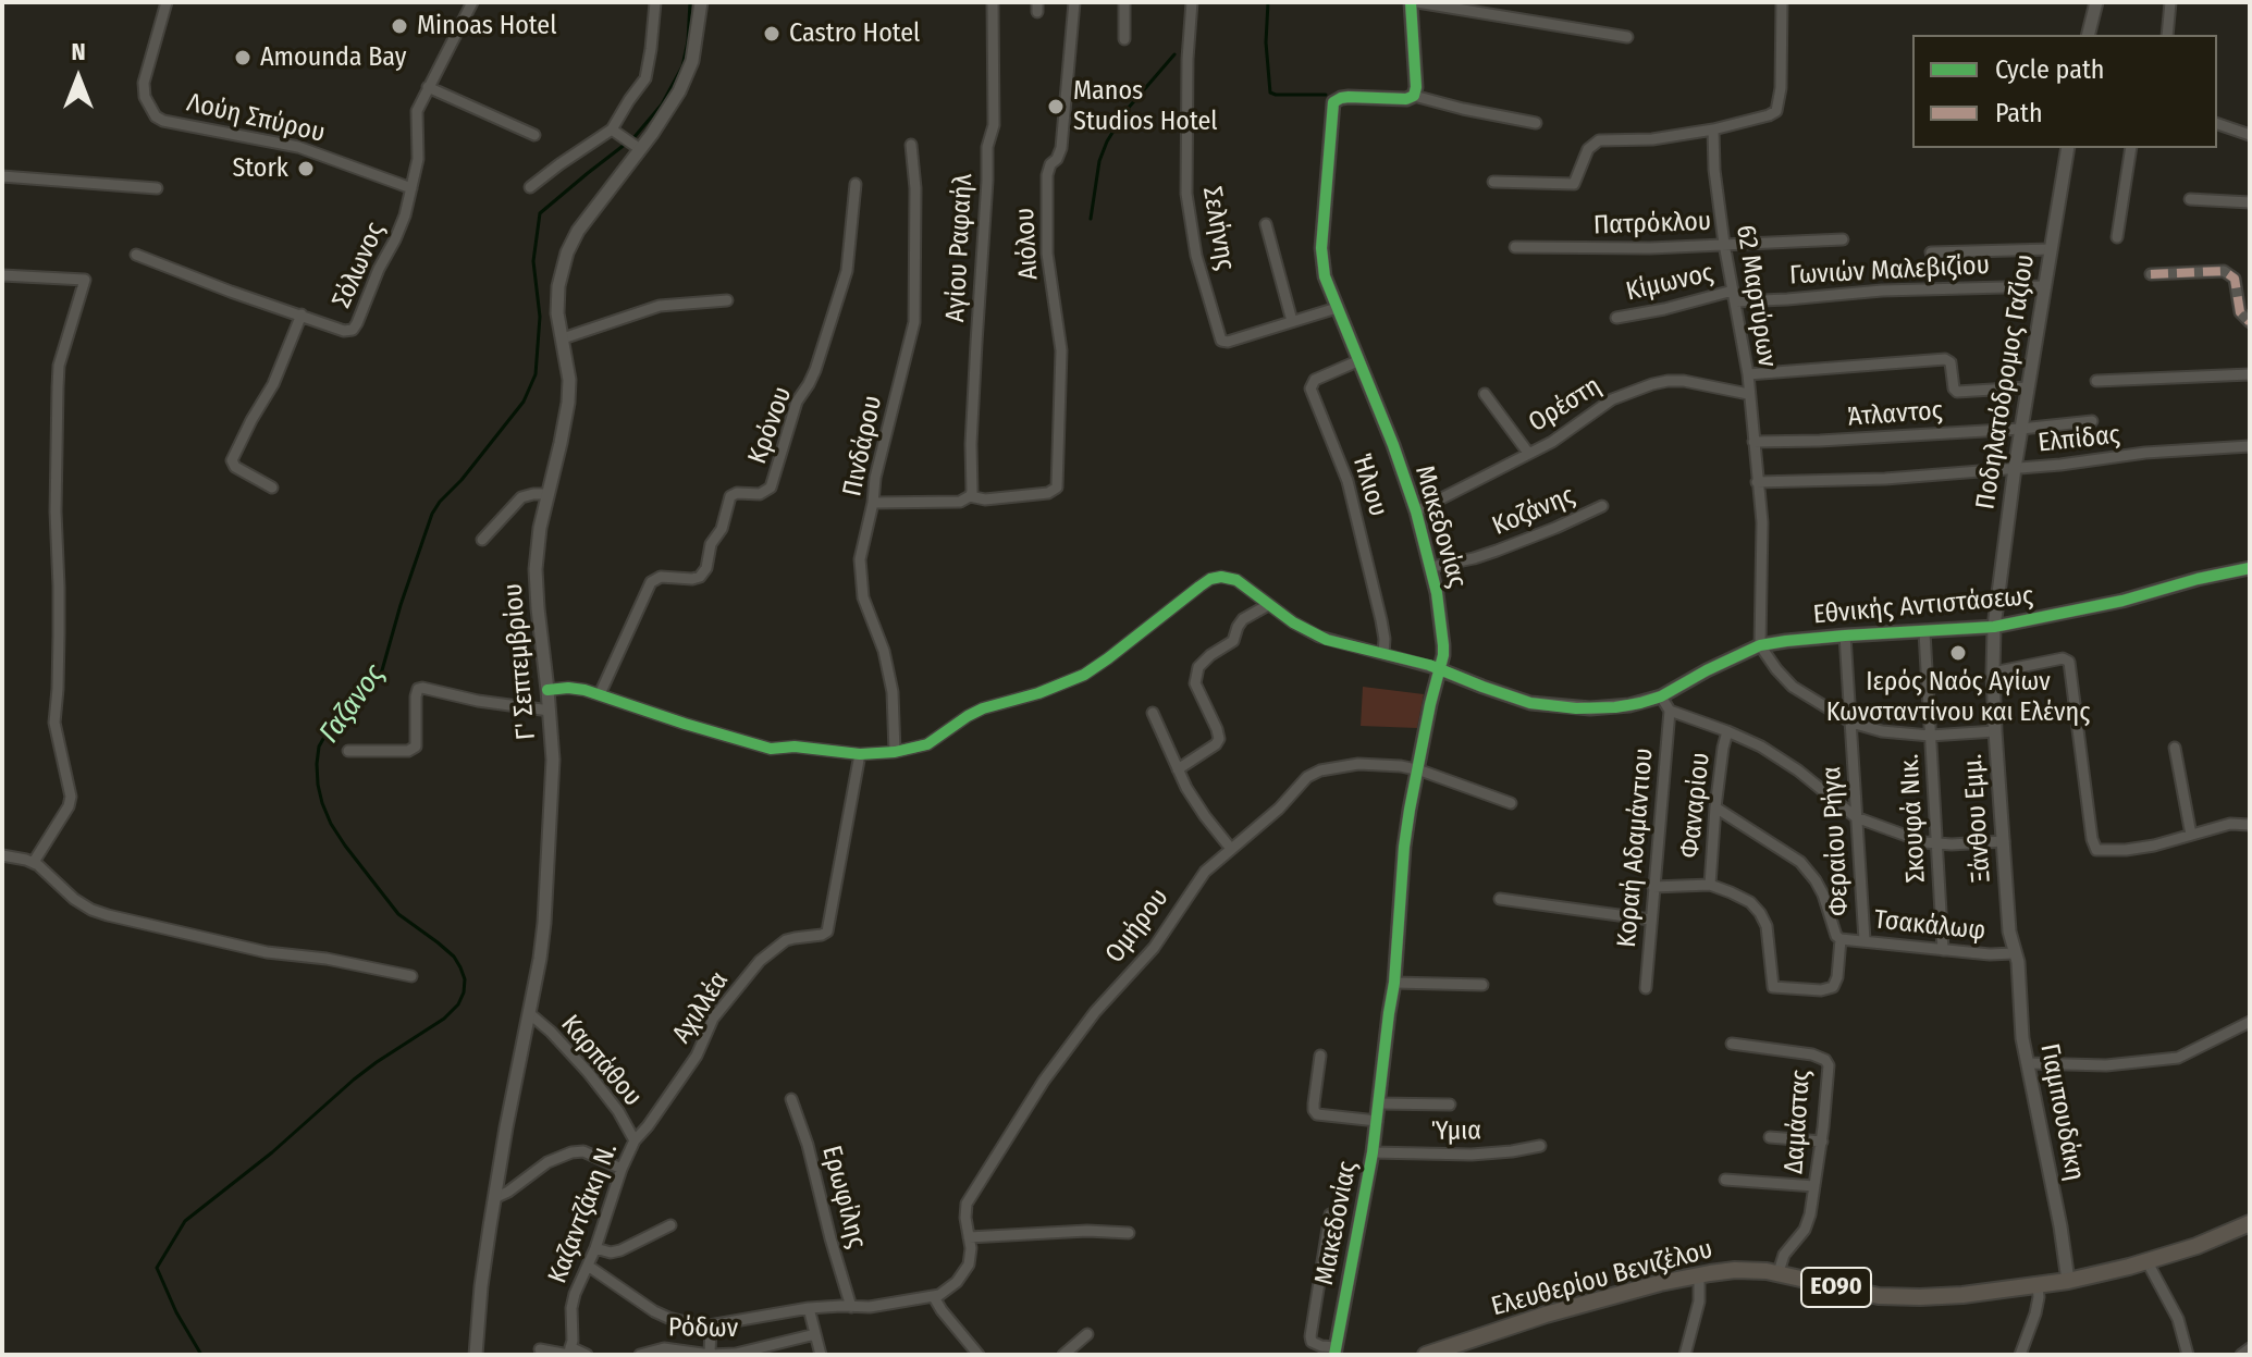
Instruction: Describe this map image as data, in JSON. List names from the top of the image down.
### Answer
{
  "streets": {
    "main road": ["Ελευθερίου Βενιζέλου", "ΕΟ90"],
    "street": [
      "Λούη Σπύρου",
      "Πατρόκλου",
      "Σελήνης",
      "Αιόλου",
      "Αγίου Ραφαήλ",
      "Σόλωνος",
      "Γωνιών Μαλεβιζίου",
      "Κίμωνος",
      "62 Μαρτύρων",
      "Ποδηλατόδρομος Γαζίου",
      "Ορέστη",
      "Άτλαντος",
      "Κρόνου",
      "Ελπίδας",
      "Πινδάρου",
      "Ήλιου",
      "Κοζάνης",
      "Μακεδονίας",
      "Εθνικής Αντιστάσεως",
      "Γ' Σεπτεμβρίου",
      "Φαναρίου",
      "Σκουφά Νικ.",
      "Ξάνθου Εμμ.",
      "Φεραίου Ρήγα",
      "Κοραή Αδαμάντιου",
      "Ομήρου",
      "Τσακάλωφ",
      "Αχιλλέα",
      "Καρπάθου",
      "Γιαμπουδάκη",
      "Δαμάστας",
      "Ύμια",
      "Ερωφίλης",
      "Καζαντζάκη Ν.",
      "Ρόδων"
    ]
  },
  "crossings": [
    ["Λούη Σπύρου", "Σόλωνος"],
    ["Πατρόκλου", "62 Μαρτύρων"],
    ["Σελήνης", "Μακεδονίας"],
    ["Αιόλου", "Αγίου Ραφαήλ"],
    ["Γωνιών Μαλεβιζίου", "Κίμωνος"],
    ["Γωνιών Μαλεβιζίου", "62 Μαρτύρων"],
    ["Γωνιών Μαλεβιζίου", "Ποδηλατόδρομος Γαζίου"],
    ["Κίμωνος", "62 Μαρτύρων"],
    ["62 Μαρτύρων", "Ορέστη"],
    ["62 Μαρτύρων", "Άτλαντος"],
    ["62 Μαρτύρων", "Ελπίδας"],
    ["62 Μαρτύρων", "Εθνικής Αντιστάσεως"],
    ["Ποδηλατόδρομος Γαζίου", "Άτλαντος"],
    ["Ποδηλατόδρομος Γαζίου", "Ελπίδας"],
    ["Ποδηλατόδρομος Γαζίου", "Εθνικής Αντιστάσεως"],
    ["Ποδηλατόδρομος Γαζίου", "Ξάνθου Εμμ."],
    ["Ορέστη", "Μακεδονίας"],
    ["Ήλιου", "Μακεδονίας"],
    ["Κοζάνης", "Μακεδονίας"],
    ["Μακεδονίας", "Εθνικής Αντιστάσεως"],
    ["Μακεδονίας", "Ομήρου"],
    ["Μακεδονίας", "Ύμια"],
    ["Εθνικής Αντιστάσεως", "Σκουφά Νικ."],
    ["Εθνικής Αντιστάσεως", "Ξάνθου Εμμ."],
    ["Εθνικής Αντιστάσεως", "Φεραίου Ρήγα"],
    ["Γ' Σεπτεμβρίου", "Καρπάθου"],
    ["Σκουφά Νικ.", "Τσακάλωφ"],
    ["Ξάνθου Εμμ.", "Τσακάλωφ"],
    ["Ξάνθου Εμμ.", "Γιαμπουδάκη"],
    ["Φεραίου Ρήγα", "Τσακάλωφ"],
    ["Τσακάλωφ", "Γιαμπουδάκη"],
    ["Αχιλλέα", "Καρπάθου"],
    ["Αχιλλέα", "Καζαντζάκη Ν."],
    ["Καρπάθου", "Καζαντζάκη Ν."],
    ["Γιαμπουδάκη", "Ελευθερίου Βενιζέλου"],
    ["Δαμάστας", "Ελευθερίου Βενιζέλου"]
  ],
  "water": ["Γαζανος"],
  "places": [
    "Minoas Hotel",
    "Castro Hotel",
    "Amounda Bay",
    "Manos Studios Hotel",
    "Stork",
    "Ιερός Ναός Αγίων Κωνσταντίνου και Ελένης"
  ],
  "legend": ["Cycle path", "Path"],
  "north": "top"
}
